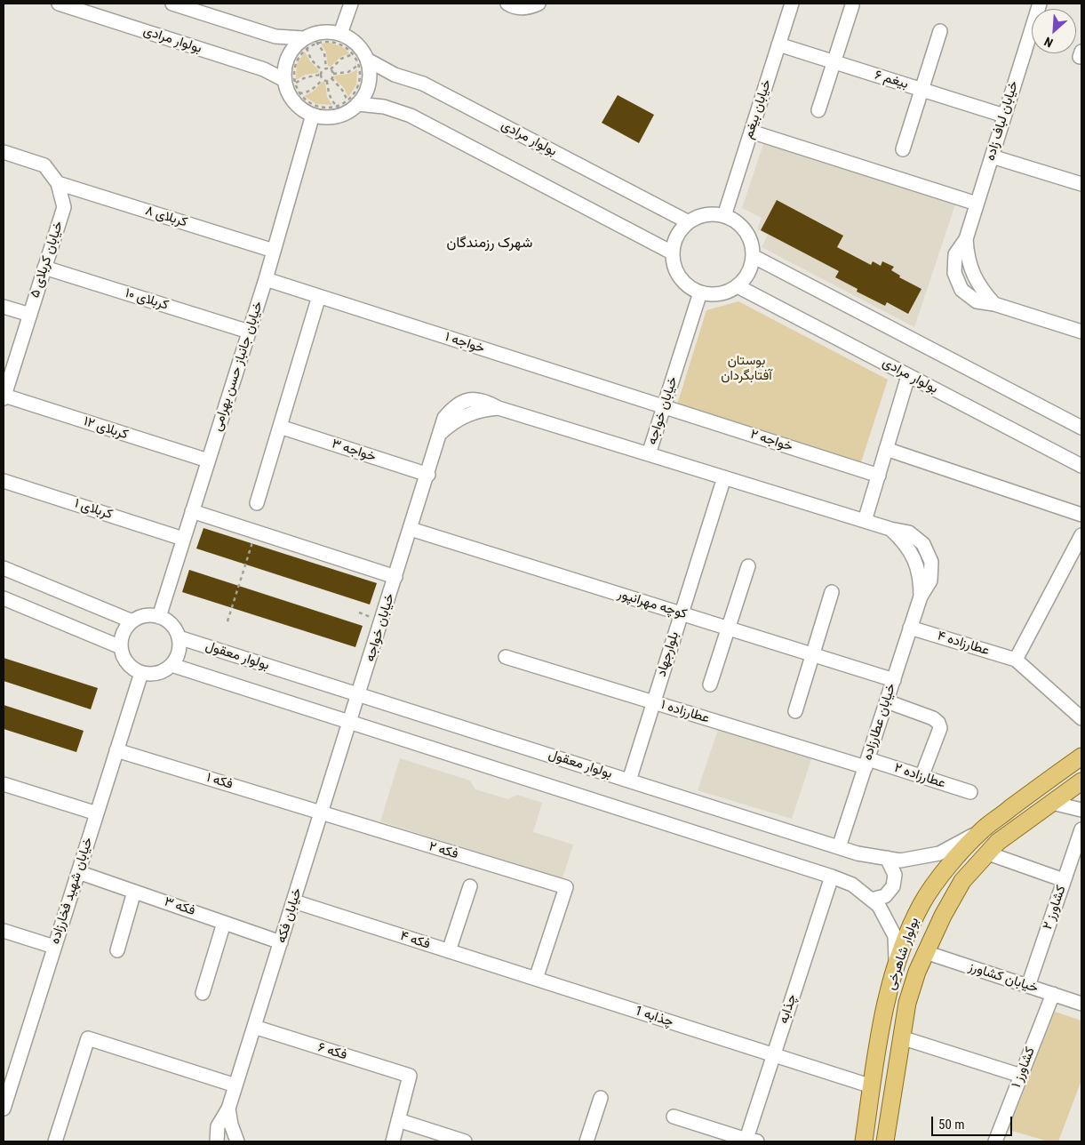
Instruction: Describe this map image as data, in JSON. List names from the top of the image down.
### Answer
{
  "streets": {
    "main road": ["بولوار شاهرخی"],
    "street": [
      "بولوار مرادی",
      "بیغم ۶",
      "خیابان بیغم",
      "خیابان لباف زاده",
      "کربلای ۸",
      "خیابان کربلای ۵",
      "کربلای ۱۰",
      "خواجه ۱",
      "خیابان جانباز حسن بهرامی",
      "خیابان خواجه",
      "کربلای ۱۲",
      "خواجه ۲",
      "خواجه ۳",
      "کربلای ۱",
      "کوچه مهرانپور",
      "عطارزاده ۴",
      "بلوارجهاد",
      "بولوار معقول",
      "عطارزاده ۱",
      "خیابان عطارزاده",
      "عطارزاده ۲",
      "فکه ۱",
      "فکه ۲",
      "خیابان شهید فخارزاده",
      "فکه ۳",
      "کشاورز ۲",
      "خیابان فکه",
      "فکه ۴",
      "خیابان کشاورز",
      "چذابه",
      "چذابه 1",
      "فکه ۶",
      "کشاورز ۱"
    ]
  },
  "crossings": [
    ["بولوار مرادی", "خیابان بیغم"],
    ["بولوار مرادی", "خیابان جانباز حسن بهرامی"],
    ["بولوار مرادی", "خیابان خواجه"],
    ["بیغم ۶", "خیابان بیغم"],
    ["بیغم ۶", "خیابان لباف زاده"],
    ["خیابان بیغم", "خیابان خواجه"],
    ["کربلای ۸", "خیابان کربلای ۵"],
    ["کربلای ۸", "خیابان جانباز حسن بهرامی"],
    ["خیابان کربلای ۵", "کربلای ۱۰"],
    ["خیابان کربلای ۵", "کربلای ۱۲"],
    ["کربلای ۱۰", "خیابان جانباز حسن بهرامی"],
    ["خواجه ۱", "خیابان جانباز حسن بهرامی"],
    ["خواجه ۱", "خیابان خواجه"],
    ["خواجه ۱", "خواجه ۲"],
    ["خیابان جانباز حسن بهرامی", "کربلای ۱۲"],
    ["خیابان جانباز حسن بهرامی", "کربلای ۱"],
    ["خیابان جانباز حسن بهرامی", "بولوار معقول"],
    ["خیابان جانباز حسن بهرامی", "خیابان شهید فخارزاده"],
    ["خیابان خواجه", "خواجه ۲"],
    ["خیابان خواجه", "خواجه ۳"],
    ["خیابان خواجه", "کوچه مهرانپور"],
    ["خیابان خواجه", "بولوار معقول"],
    ["خیابان خواجه", "خیابان عطارزاده"],
    ["خیابان خواجه", "خیابان فکه"],
    ["کوچه مهرانپور", "بلوارجهاد"],
    ["کوچه مهرانپور", "خیابان عطارزاده"],
    ["عطارزاده ۴", "خیابان عطارزاده"],
    ["بلوارجهاد", "بولوار معقول"],
    ["بلوارجهاد", "عطارزاده ۱"],
    ["بلوارجهاد", "خیابان عطارزاده"],
    ["بولوار معقول", "خیابان عطارزاده"],
    ["بولوار معقول", "خیابان شهید فخارزاده"],
    ["بولوار معقول", "بولوار شاهرخی"],
    ["عطارزاده ۱", "خیابان عطارزاده"],
    ["عطارزاده ۱", "عطارزاده ۲"],
    ["خیابان عطارزاده", "عطارزاده ۲"],
    ["فکه ۱", "فکه ۲"],
    ["فکه ۱", "خیابان شهید فخارزاده"],
    ["فکه ۱", "خیابان فکه"],
    ["فکه ۲", "خیابان فکه"],
    ["فکه ۲", "فکه ۴"],
    ["فکه ۲", "چذابه 1"],
    ["خیابان شهید فخارزاده", "فکه ۳"],
    ["فکه ۳", "خیابان فکه"],
    ["کشاورز ۲", "خیابان کشاورز"],
    ["خیابان فکه", "فکه ۴"],
    ["خیابان فکه", "فکه ۶"],
    ["فکه ۴", "چذابه 1"],
    ["بولوار شاهرخی", "خیابان کشاورز"],
    ["بولوار شاهرخی", "چذابه 1"],
    ["خیابان کشاورز", "کشاورز ۱"],
    ["چذابه", "چذابه 1"]
  ],
  "districts": ["شهرک رزمندگان"],
  "parks": ["بوستان آفتابگردان"],
  "scale_bar": "50 m",
  "north": "bottom left"
}
